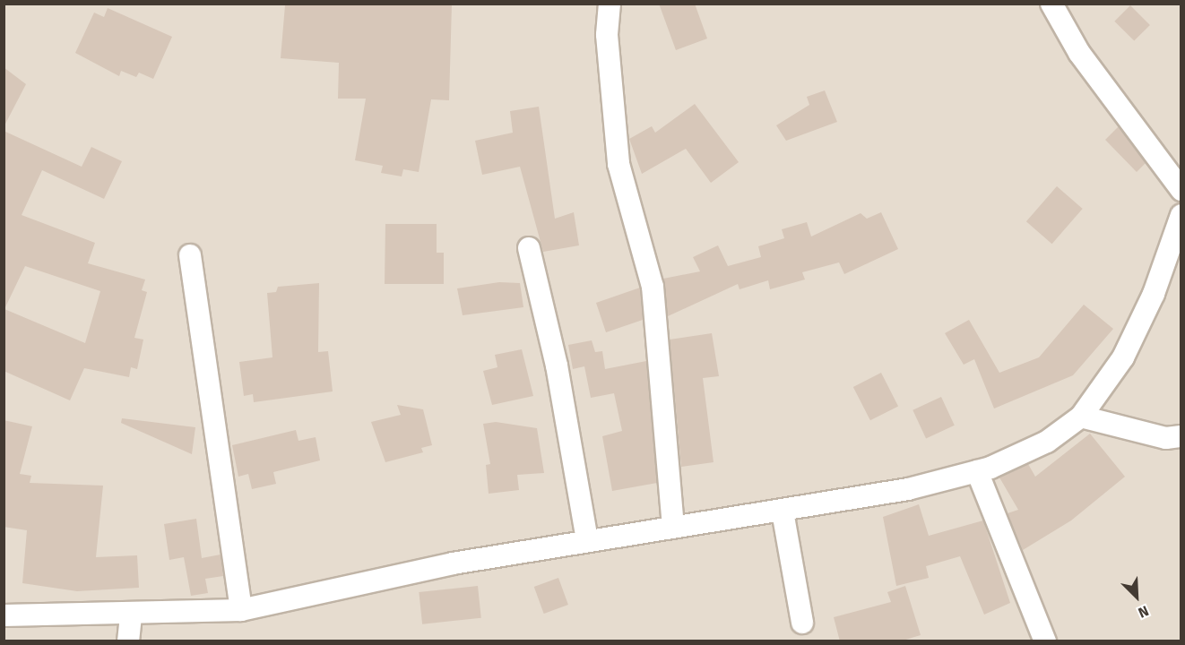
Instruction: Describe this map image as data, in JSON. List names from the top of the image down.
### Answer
{
  "north": "bottom right"
}
